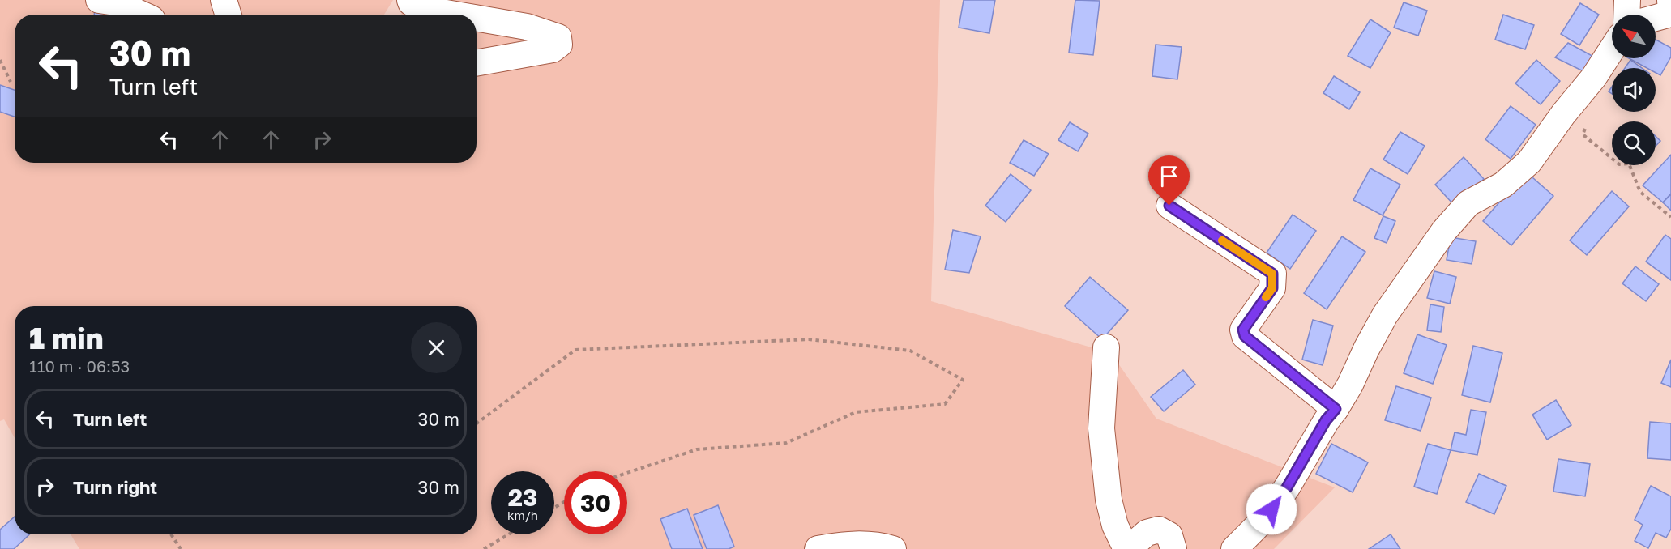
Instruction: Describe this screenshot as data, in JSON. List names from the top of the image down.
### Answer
{
  "north": "top left",
  "page": {
    "turn": ["30 m", "Turn left"],
    "heading": ["1 min", "110 m · 06:53"],
    "list": [
      {
        "name": "Turn left",
        "value": "30 m"
      },
      {
        "name": "Turn right",
        "value": "30 m"
      }
    ],
    "speed": "23 km/h",
    "limit": "30"
  }
}
